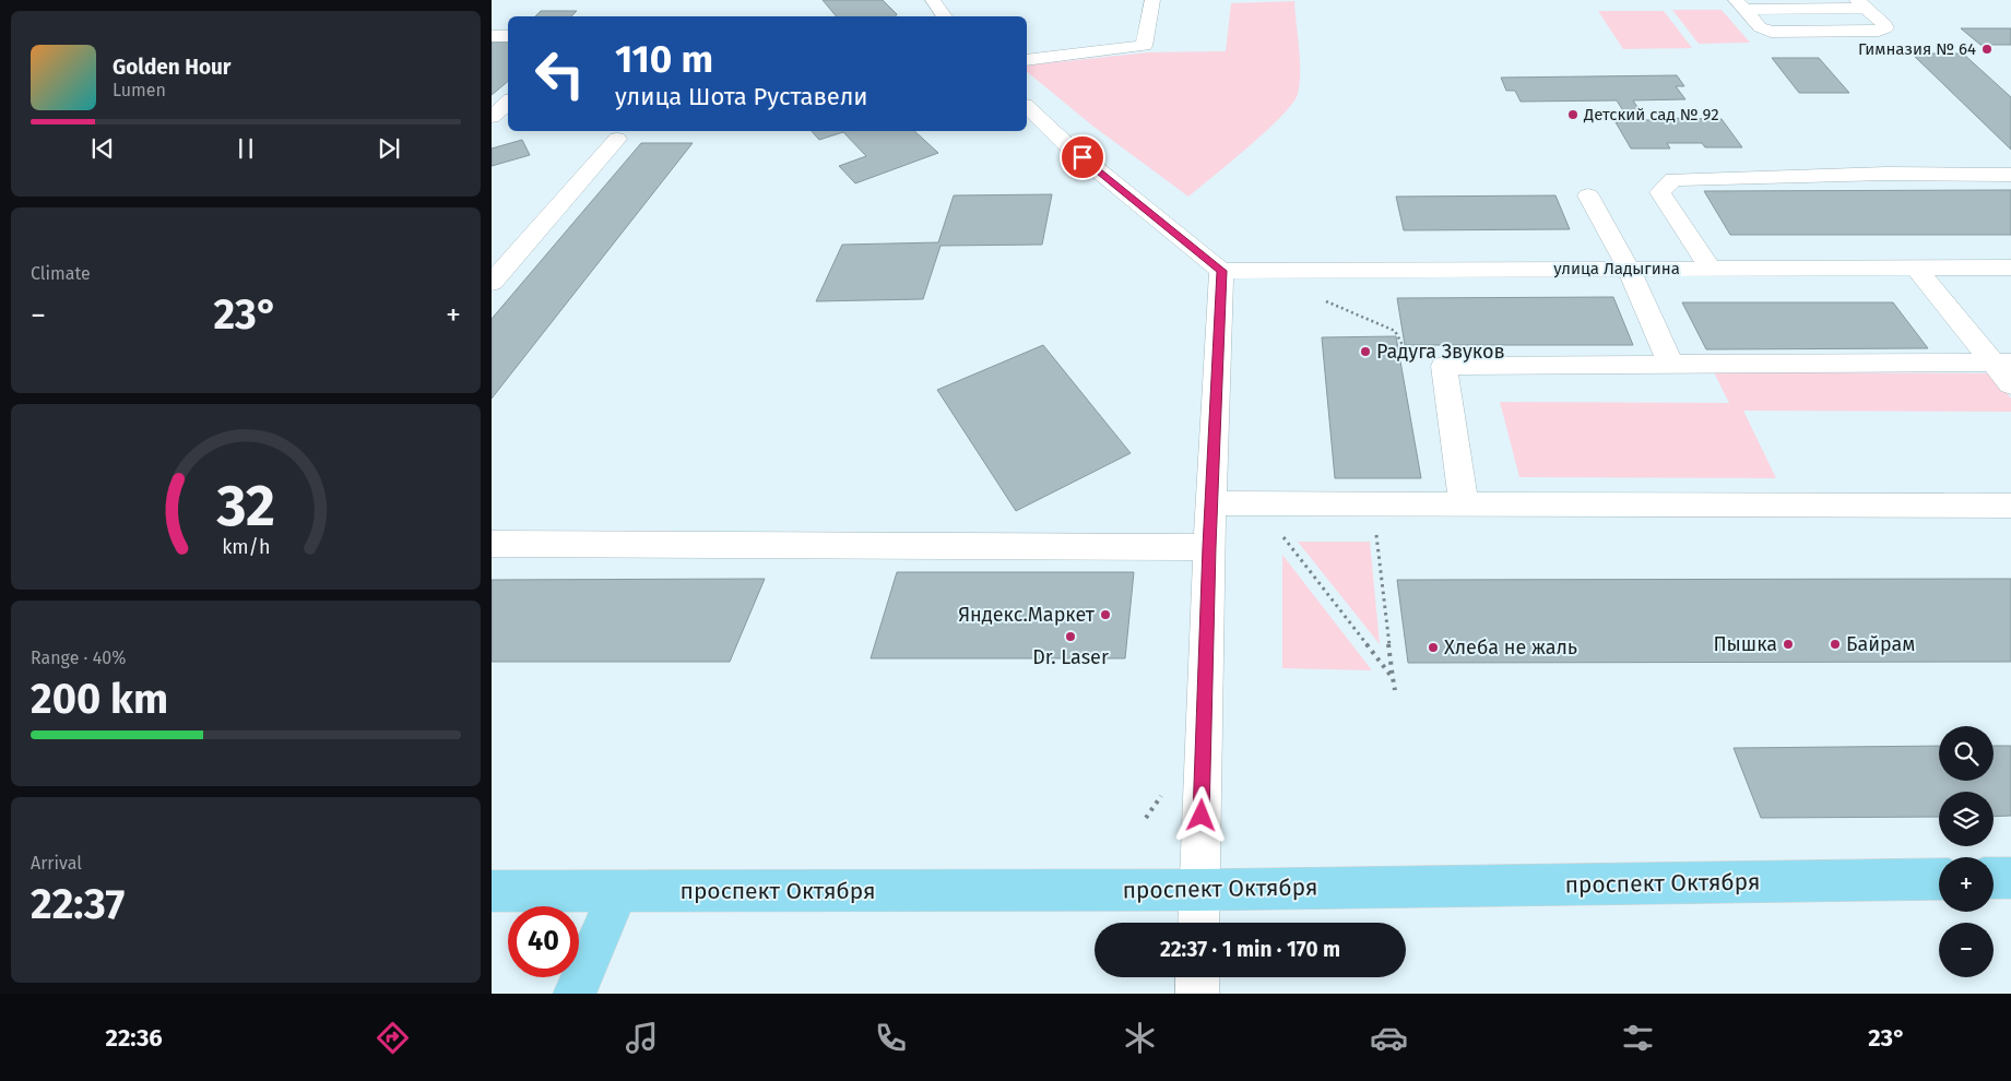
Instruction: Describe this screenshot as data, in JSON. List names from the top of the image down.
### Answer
{
  "streets": {
    "main road": ["проспект Октября"],
    "street": ["улица Ладыгина"]
  },
  "places": [
    "Гимназия № 64",
    "Детский сад № 92",
    "Радуга Звуков",
    "Яндекс.Маркет",
    "Dr. Laser",
    "Пышка",
    "Байрам",
    "Хлеба не жаль"
  ],
  "page": {
    "turn": ["110 m", "улица Шота Руставели"],
    "song": ["Golden Hour", "Lumen"],
    "tile": [
      "Climate",
      ["Range · 40%", "200 km"],
      ["Arrival", "22:37"]
    ],
    "heat": ["−", "23°", "+"],
    "map_buttons": ["+", "−"],
    "limit": "40",
    "trip": "22:37 · 1 min · 170 m",
    "tabs": ["22:36", "23°"],
    "gauge": ["32", "km/h"]
  }
}
